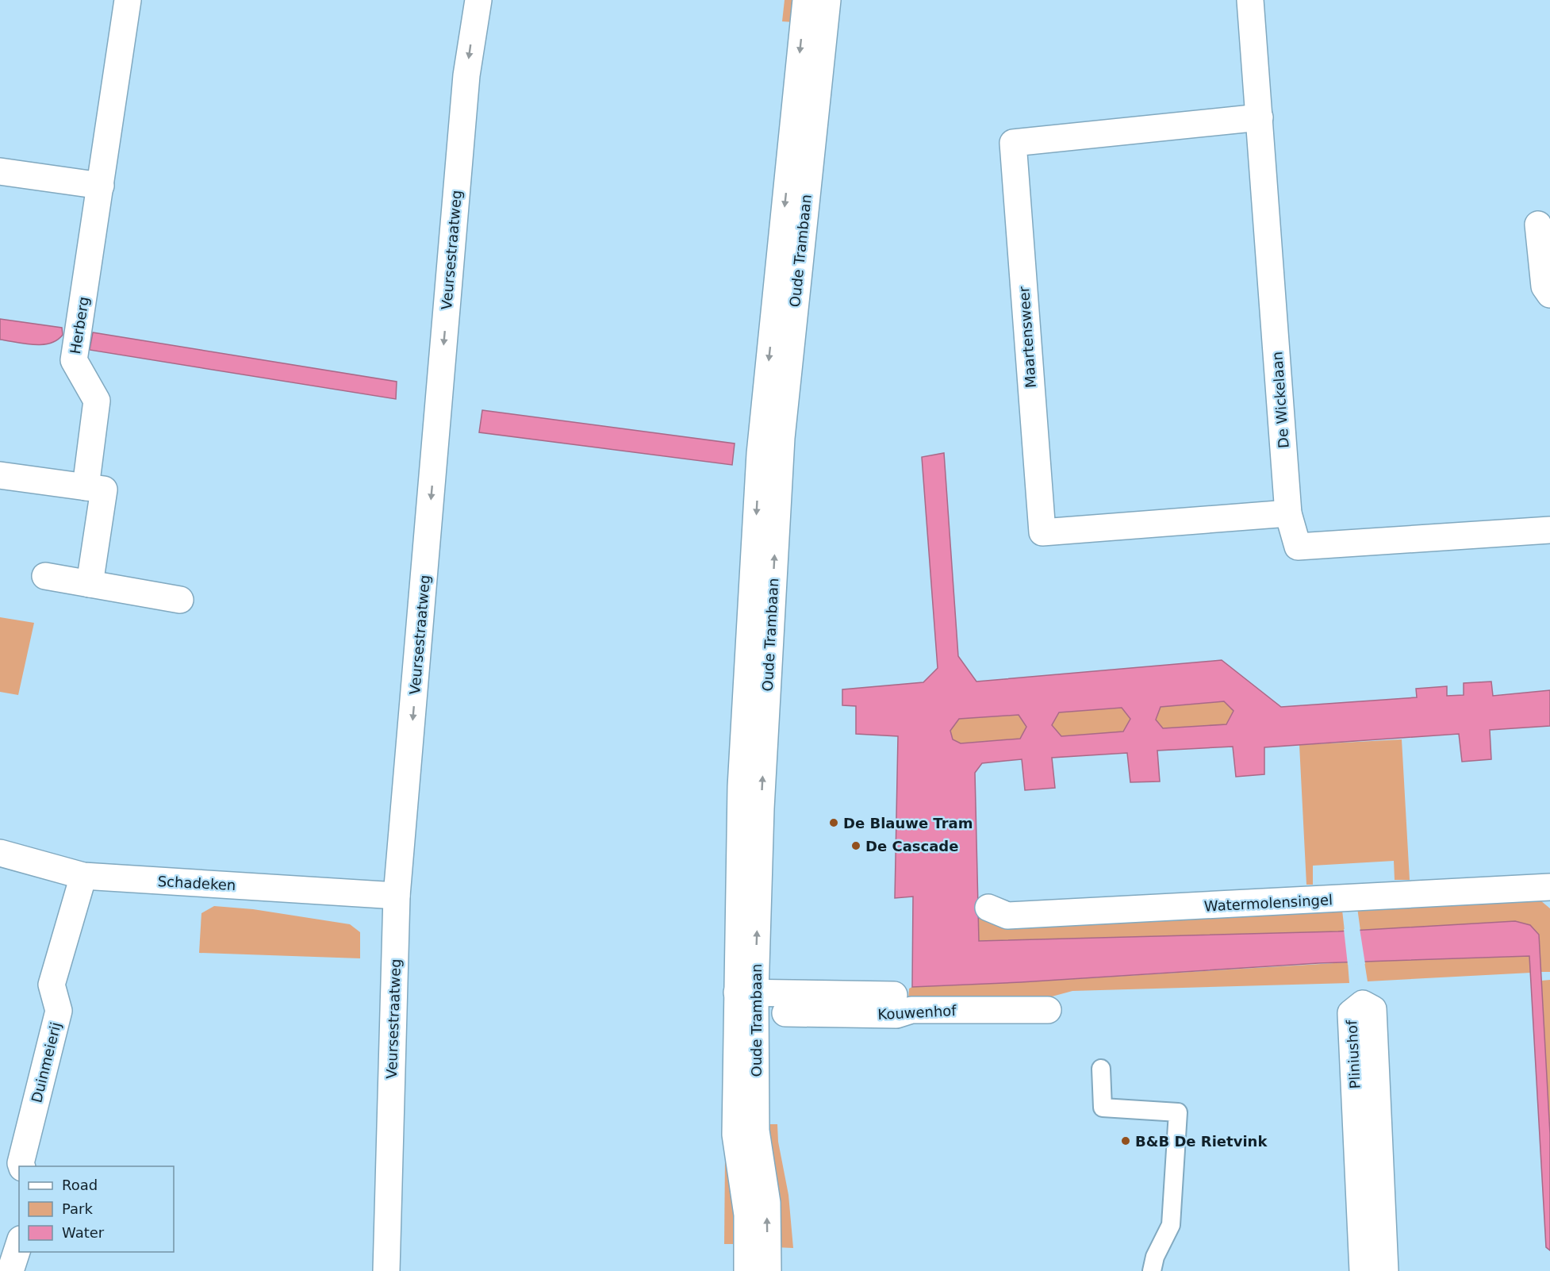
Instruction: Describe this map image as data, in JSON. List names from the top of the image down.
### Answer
{
  "streets": {
    "street": [
      "Veursestraatweg",
      "Oude Trambaan",
      "Herberg",
      "Maartensweer",
      "De Wickelaan",
      "Schadeken",
      "Watermolensingel",
      "Kouwenhof",
      "Pliniushof",
      "Duinmeierij"
    ]
  },
  "crossings": [
    ["Veursestraatweg", "Schadeken"],
    ["Oude Trambaan", "Kouwenhof"],
    ["Maartensweer", "De Wickelaan"],
    ["Schadeken", "Duinmeierij"]
  ],
  "one_way": ["Veursestraatweg"],
  "places": ["De Blauwe Tram", "De Cascade", "B&B De Rietvink"],
  "legend": ["Road", "Park", "Water"]
}
